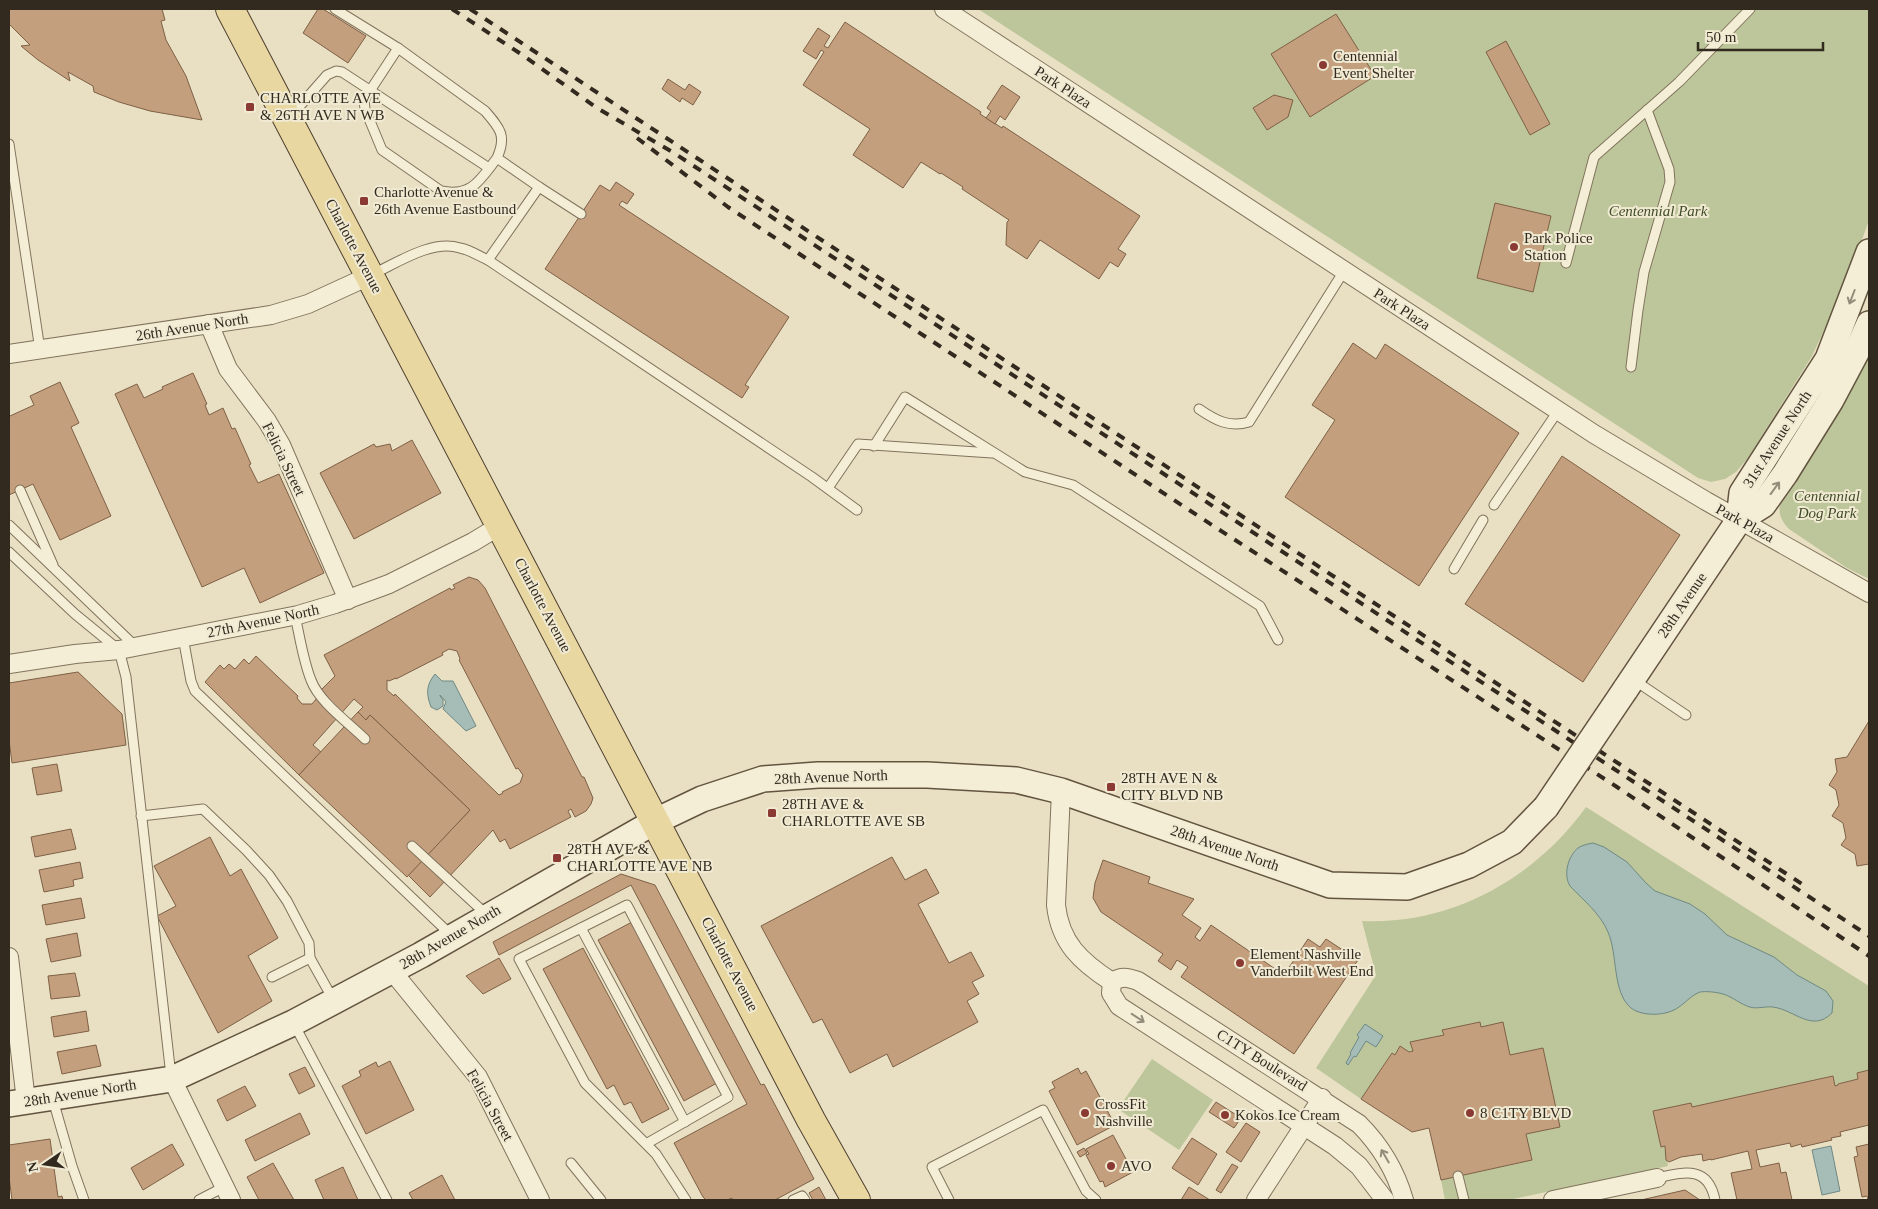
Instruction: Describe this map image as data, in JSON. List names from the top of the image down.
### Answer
{
  "streets": {
    "main road": [
      "Charlotte Avenue",
      "31st Avenue North",
      "28th Avenue",
      "28th Avenue North"
    ],
    "street": [
      "Park Plaza",
      "26th Avenue North",
      "Felicia Street",
      "27th Avenue North",
      "C1TY Boulevard"
    ]
  },
  "crossings": [
    ["Park Plaza", "31st Avenue North"],
    ["Park Plaza", "28th Avenue"],
    ["Charlotte Avenue", "26th Avenue North"],
    ["Charlotte Avenue", "27th Avenue North"],
    ["Charlotte Avenue", "28th Avenue North"],
    ["26th Avenue North", "Felicia Street"],
    ["31st Avenue North", "28th Avenue"],
    ["Felicia Street", "27th Avenue North"],
    ["Felicia Street", "28th Avenue North"],
    ["28th Avenue", "28th Avenue North"]
  ],
  "parks": ["Centennial Park", "Centennial Dog Park"],
  "places": {
    "other": [
      "Centennial Event Shelter",
      "Park Police Station",
      "Element Nashville Vanderbilt West End",
      "CrossFit Nashville",
      "8 C1TY BLVD",
      "Kokos Ice Cream",
      "AVO"
    ],
    "transit": [
      "CHARLOTTE AVE & 26TH AVE N WB",
      "Charlotte Avenue & 26th Avenue Eastbound",
      "28TH AVE N & CITY BLVD NB",
      "28TH AVE & CHARLOTTE AVE SB",
      "28TH AVE & CHARLOTTE AVE NB"
    ]
  },
  "scale_bar": "50 m",
  "north": "left"
}
